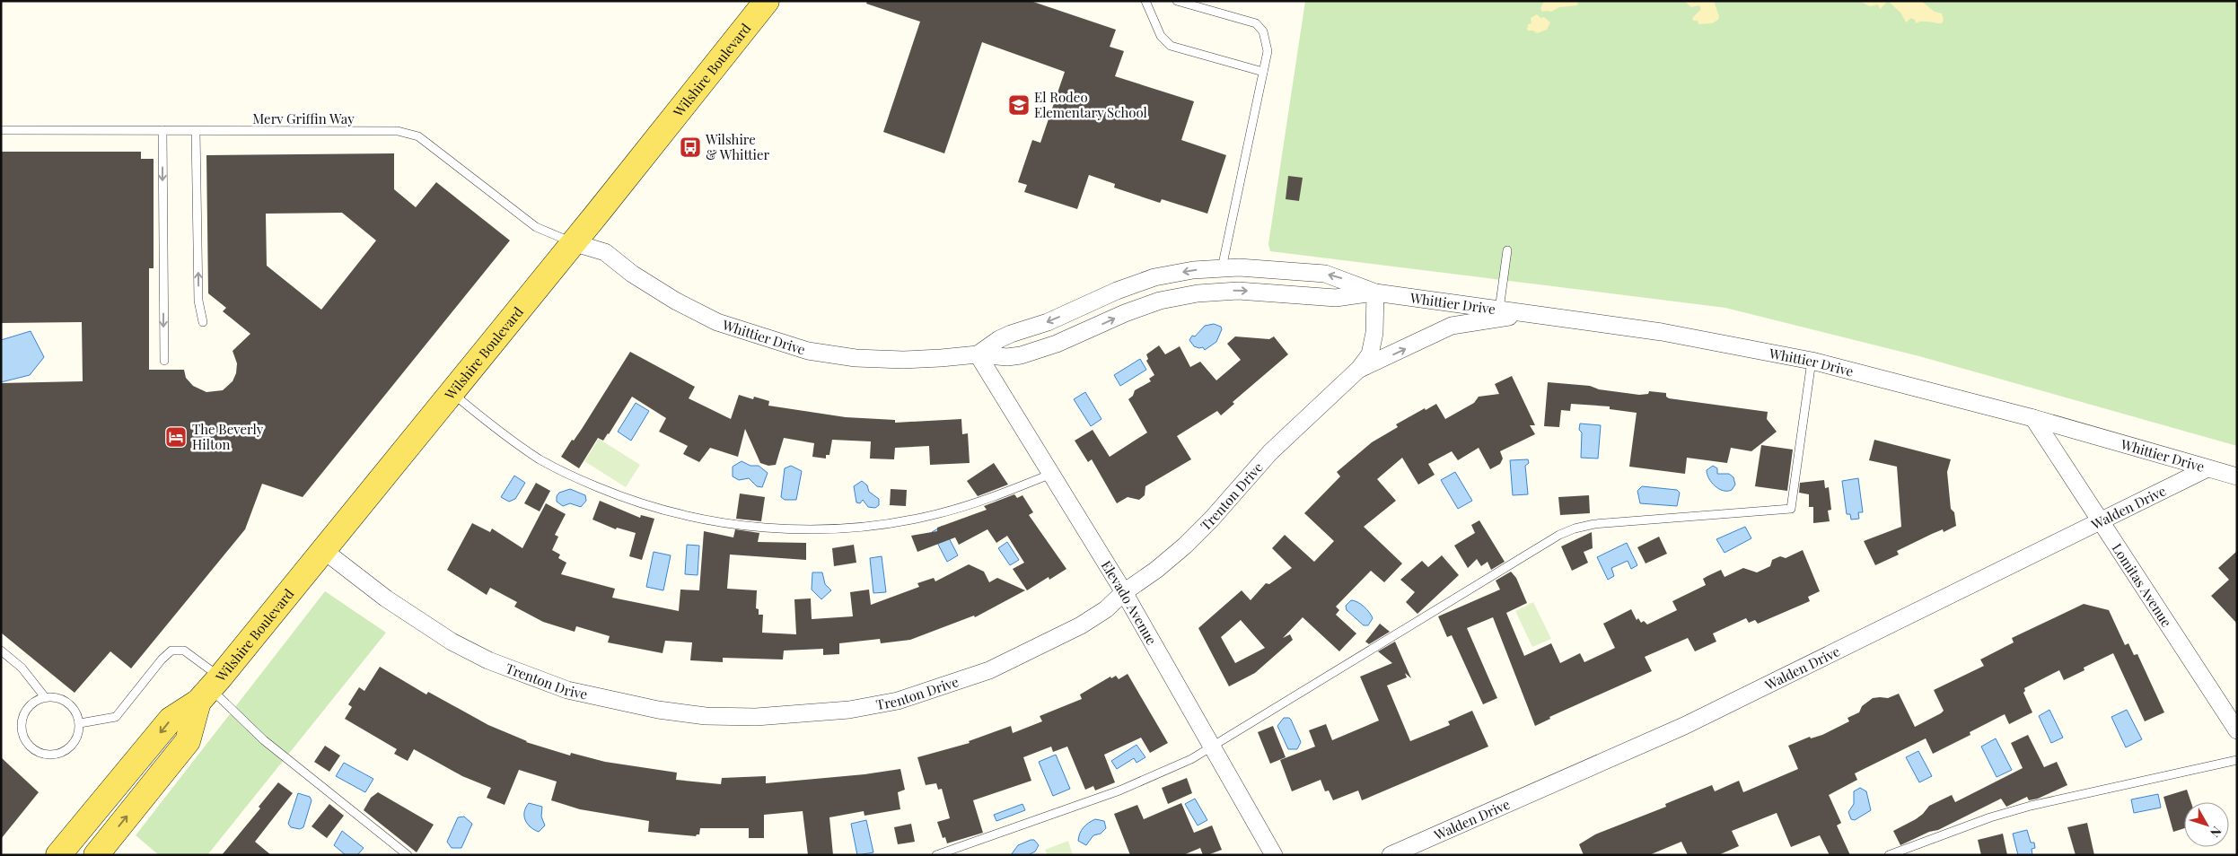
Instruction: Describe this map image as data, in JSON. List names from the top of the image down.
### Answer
{
  "streets": {
    "main road": ["Wilshire Boulevard"],
    "street": [
      "Whittier Drive",
      "Trenton Drive",
      "Walden Drive",
      "Lomitas Avenue",
      "Elevado Avenue"
    ],
    "lane": ["Merv Griffin Way"]
  },
  "crossings": [
    ["Wilshire Boulevard", "Merv Griffin Way"],
    ["Wilshire Boulevard", "Whittier Drive"],
    ["Wilshire Boulevard", "Trenton Drive"],
    ["Merv Griffin Way", "Whittier Drive"],
    ["Whittier Drive", "Trenton Drive"],
    ["Whittier Drive", "Walden Drive"],
    ["Whittier Drive", "Lomitas Avenue"],
    ["Whittier Drive", "Elevado Avenue"],
    ["Trenton Drive", "Elevado Avenue"],
    ["Walden Drive", "Lomitas Avenue"]
  ],
  "places": {
    "school or university": ["El Rodeo Elementary School"],
    "bus stop": ["Wilshire & Whittier"],
    "hotel": ["The Beverly Hilton"]
  },
  "north": "bottom right"
}
